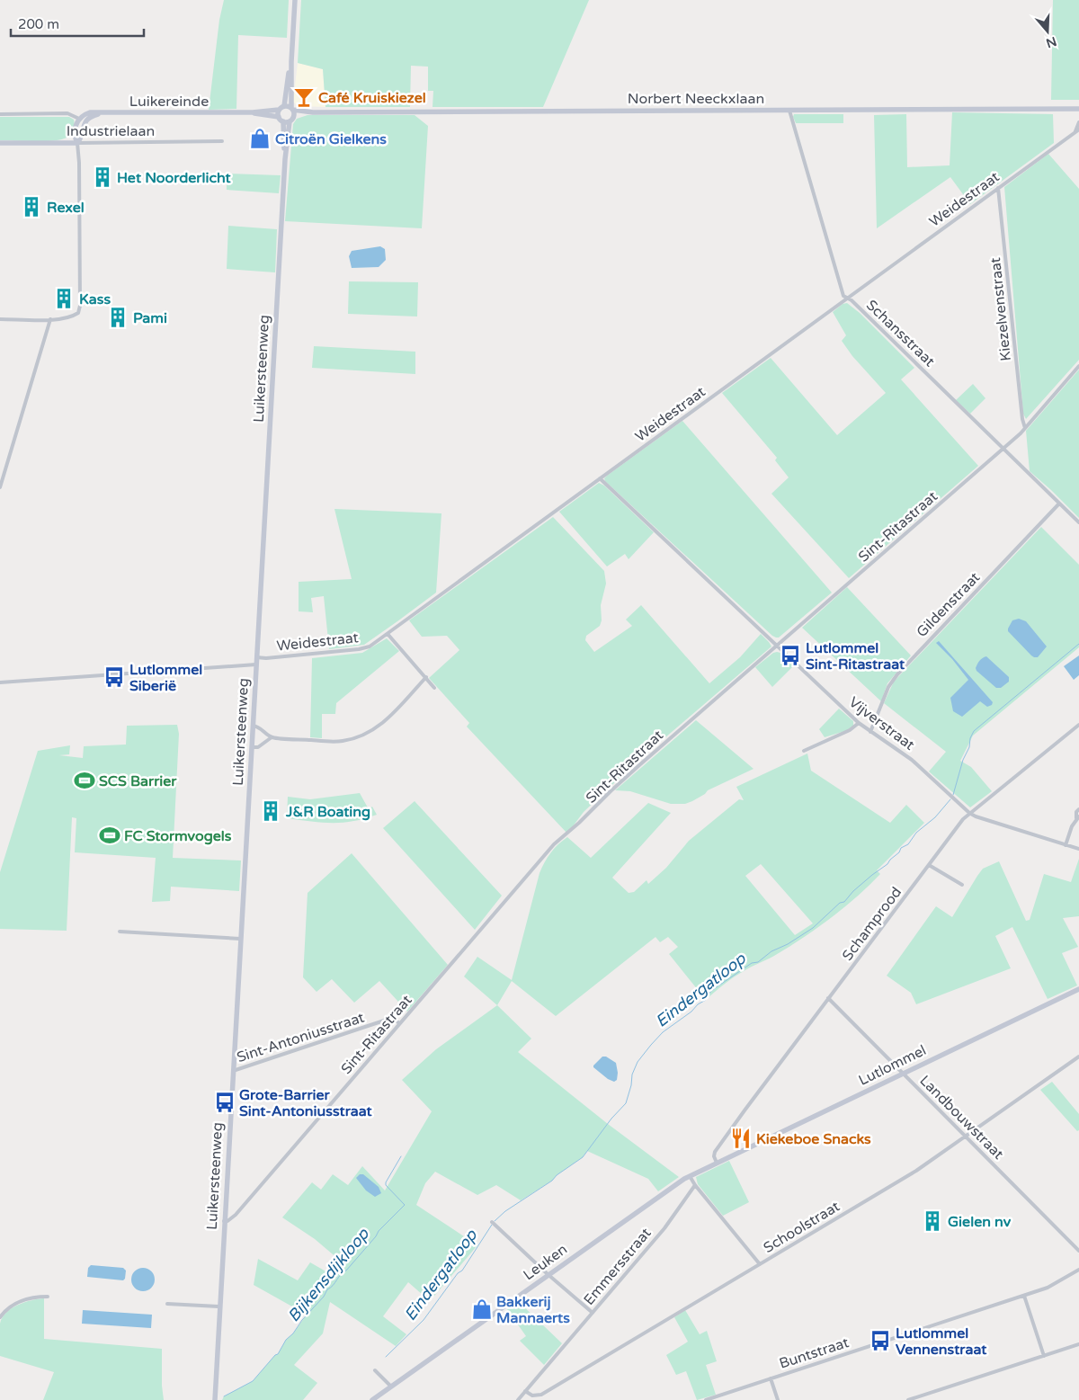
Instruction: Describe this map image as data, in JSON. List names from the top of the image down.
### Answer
{
  "streets": {
    "main road": [
      "Norbert Neeckxlaan",
      "Luikereinde",
      "Industrielaan",
      "Luikersteenweg",
      "Lutlommel",
      "Leuken"
    ],
    "street": [
      "Weidestraat",
      "Kiezelvenstraat",
      "Schansstraat",
      "Sint-Ritastraat",
      "Gildenstraat",
      "Vijverstraat",
      "Schamprood",
      "Sint-Antoniusstraat",
      "Landbouwstraat",
      "Schoolstraat",
      "Emmersstraat",
      "Buntstraat"
    ]
  },
  "crossings": [
    ["Norbert Neeckxlaan", "Schansstraat"],
    ["Norbert Neeckxlaan", "Luikersteenweg"],
    ["Weidestraat", "Kiezelvenstraat"],
    ["Weidestraat", "Schansstraat"],
    ["Weidestraat", "Luikersteenweg"],
    ["Weidestraat", "Vijverstraat"],
    ["Kiezelvenstraat", "Sint-Ritastraat"],
    ["Schansstraat", "Sint-Ritastraat"],
    ["Schansstraat", "Gildenstraat"],
    ["Luikersteenweg", "Sint-Ritastraat"],
    ["Luikersteenweg", "Sint-Antoniusstraat"],
    ["Sint-Ritastraat", "Vijverstraat"],
    ["Sint-Ritastraat", "Sint-Antoniusstraat"],
    ["Gildenstraat", "Vijverstraat"],
    ["Vijverstraat", "Schamprood"],
    ["Schamprood", "Lutlommel"],
    ["Schamprood", "Landbouwstraat"],
    ["Schamprood", "Leuken"],
    ["Lutlommel", "Landbouwstraat"],
    ["Lutlommel", "Leuken"],
    ["Landbouwstraat", "Schoolstraat"],
    ["Schoolstraat", "Emmersstraat"]
  ],
  "water": ["Eindergatloop", "Bijkensdijkloop"],
  "places": {
    "bar": ["Café Kruiskiezel"],
    "shop": ["Citroën Gielkens", "Bakkerij Mannaerts"],
    "building": [
      "Het Noorderlicht",
      "Rexel",
      "Kass",
      "Pami",
      "J&R Boating",
      "Gielen nv"
    ],
    "bus stop": [
      "Lutlommel Sint-Ritastraat",
      "Lutlommel Siberië",
      "Grote-Barrier Sint-Antoniusstraat",
      "Lutlommel Vennenstraat"
    ],
    "sports": ["SCS Barrier", "FC Stormvogels"],
    "restaurant": ["Kiekeboe Snacks"]
  },
  "scale_bar": "200 m",
  "north": "bottom"
}
